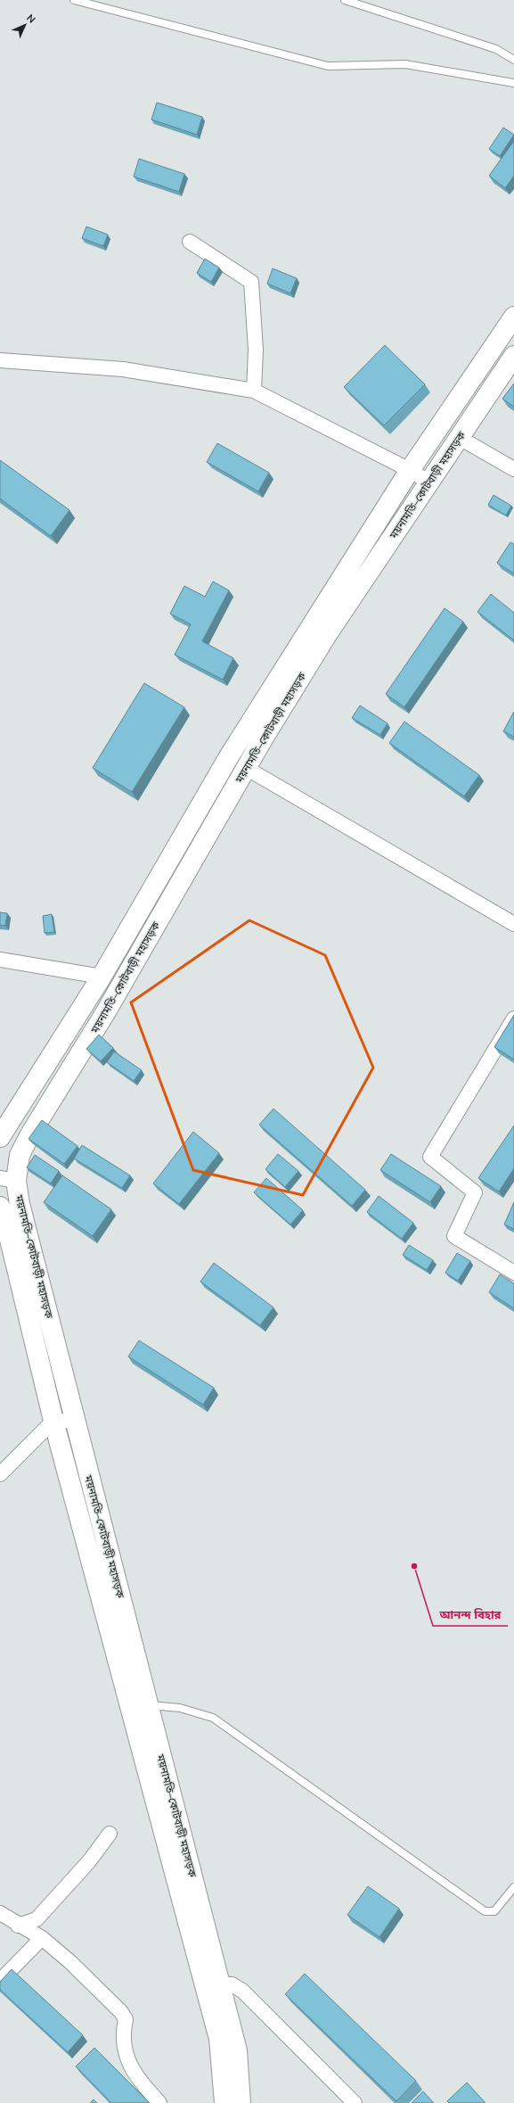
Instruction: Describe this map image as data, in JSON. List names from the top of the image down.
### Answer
{
  "streets": {
    "main road": ["ময়নামতি–কোটবাড়ী মহাসড়ক"]
  },
  "places": ["আনন্দ বিহার"],
  "north": "top right"
}
